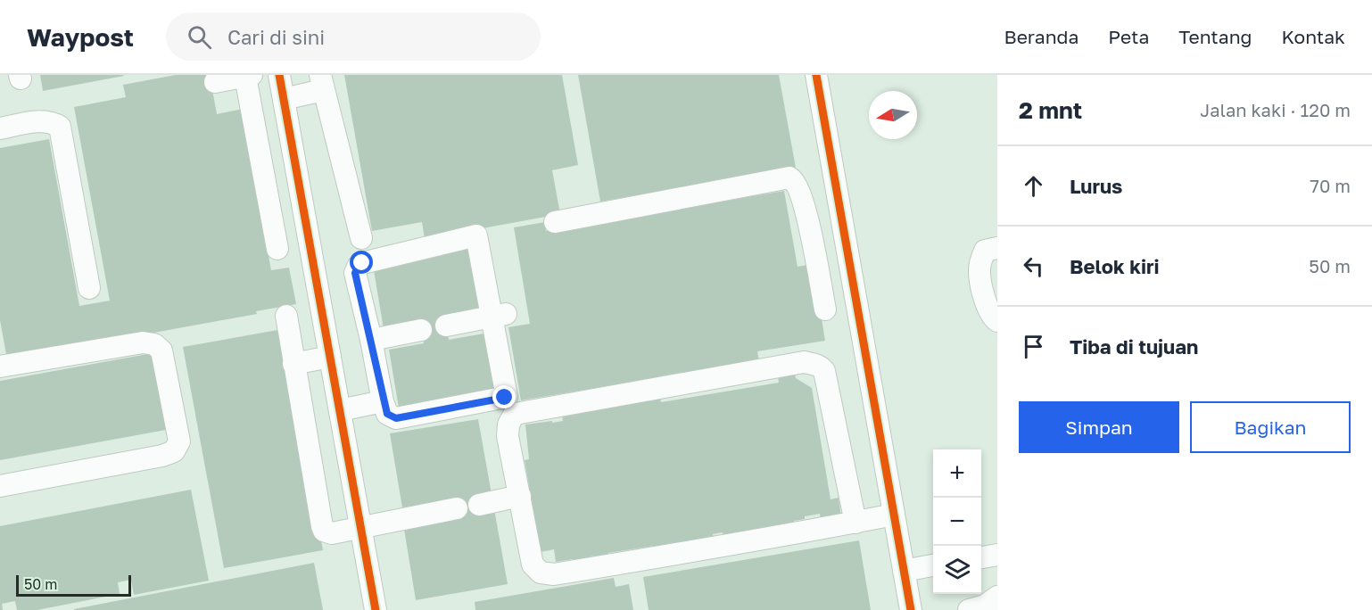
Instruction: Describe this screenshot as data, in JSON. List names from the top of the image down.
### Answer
{
  "scale_bar": "50 m",
  "north": "left",
  "page": {
    "header": "Waypost",
    "search": "Cari di sini",
    "nav": [
      "Beranda",
      "Peta",
      "Tentang",
      "Kontak"
    ],
    "heading": ["2 mnt", "Jalan kaki · 120 m"],
    "list": [
      ["Lurus", "70 m"],
      ["Belok kiri", "50 m"],
      "Tiba di tujuan"
    ],
    "buttons": ["Simpan", "Bagikan"],
    "map_buttons": ["+", "−"],
    "scale": "50 m"
  }
}
